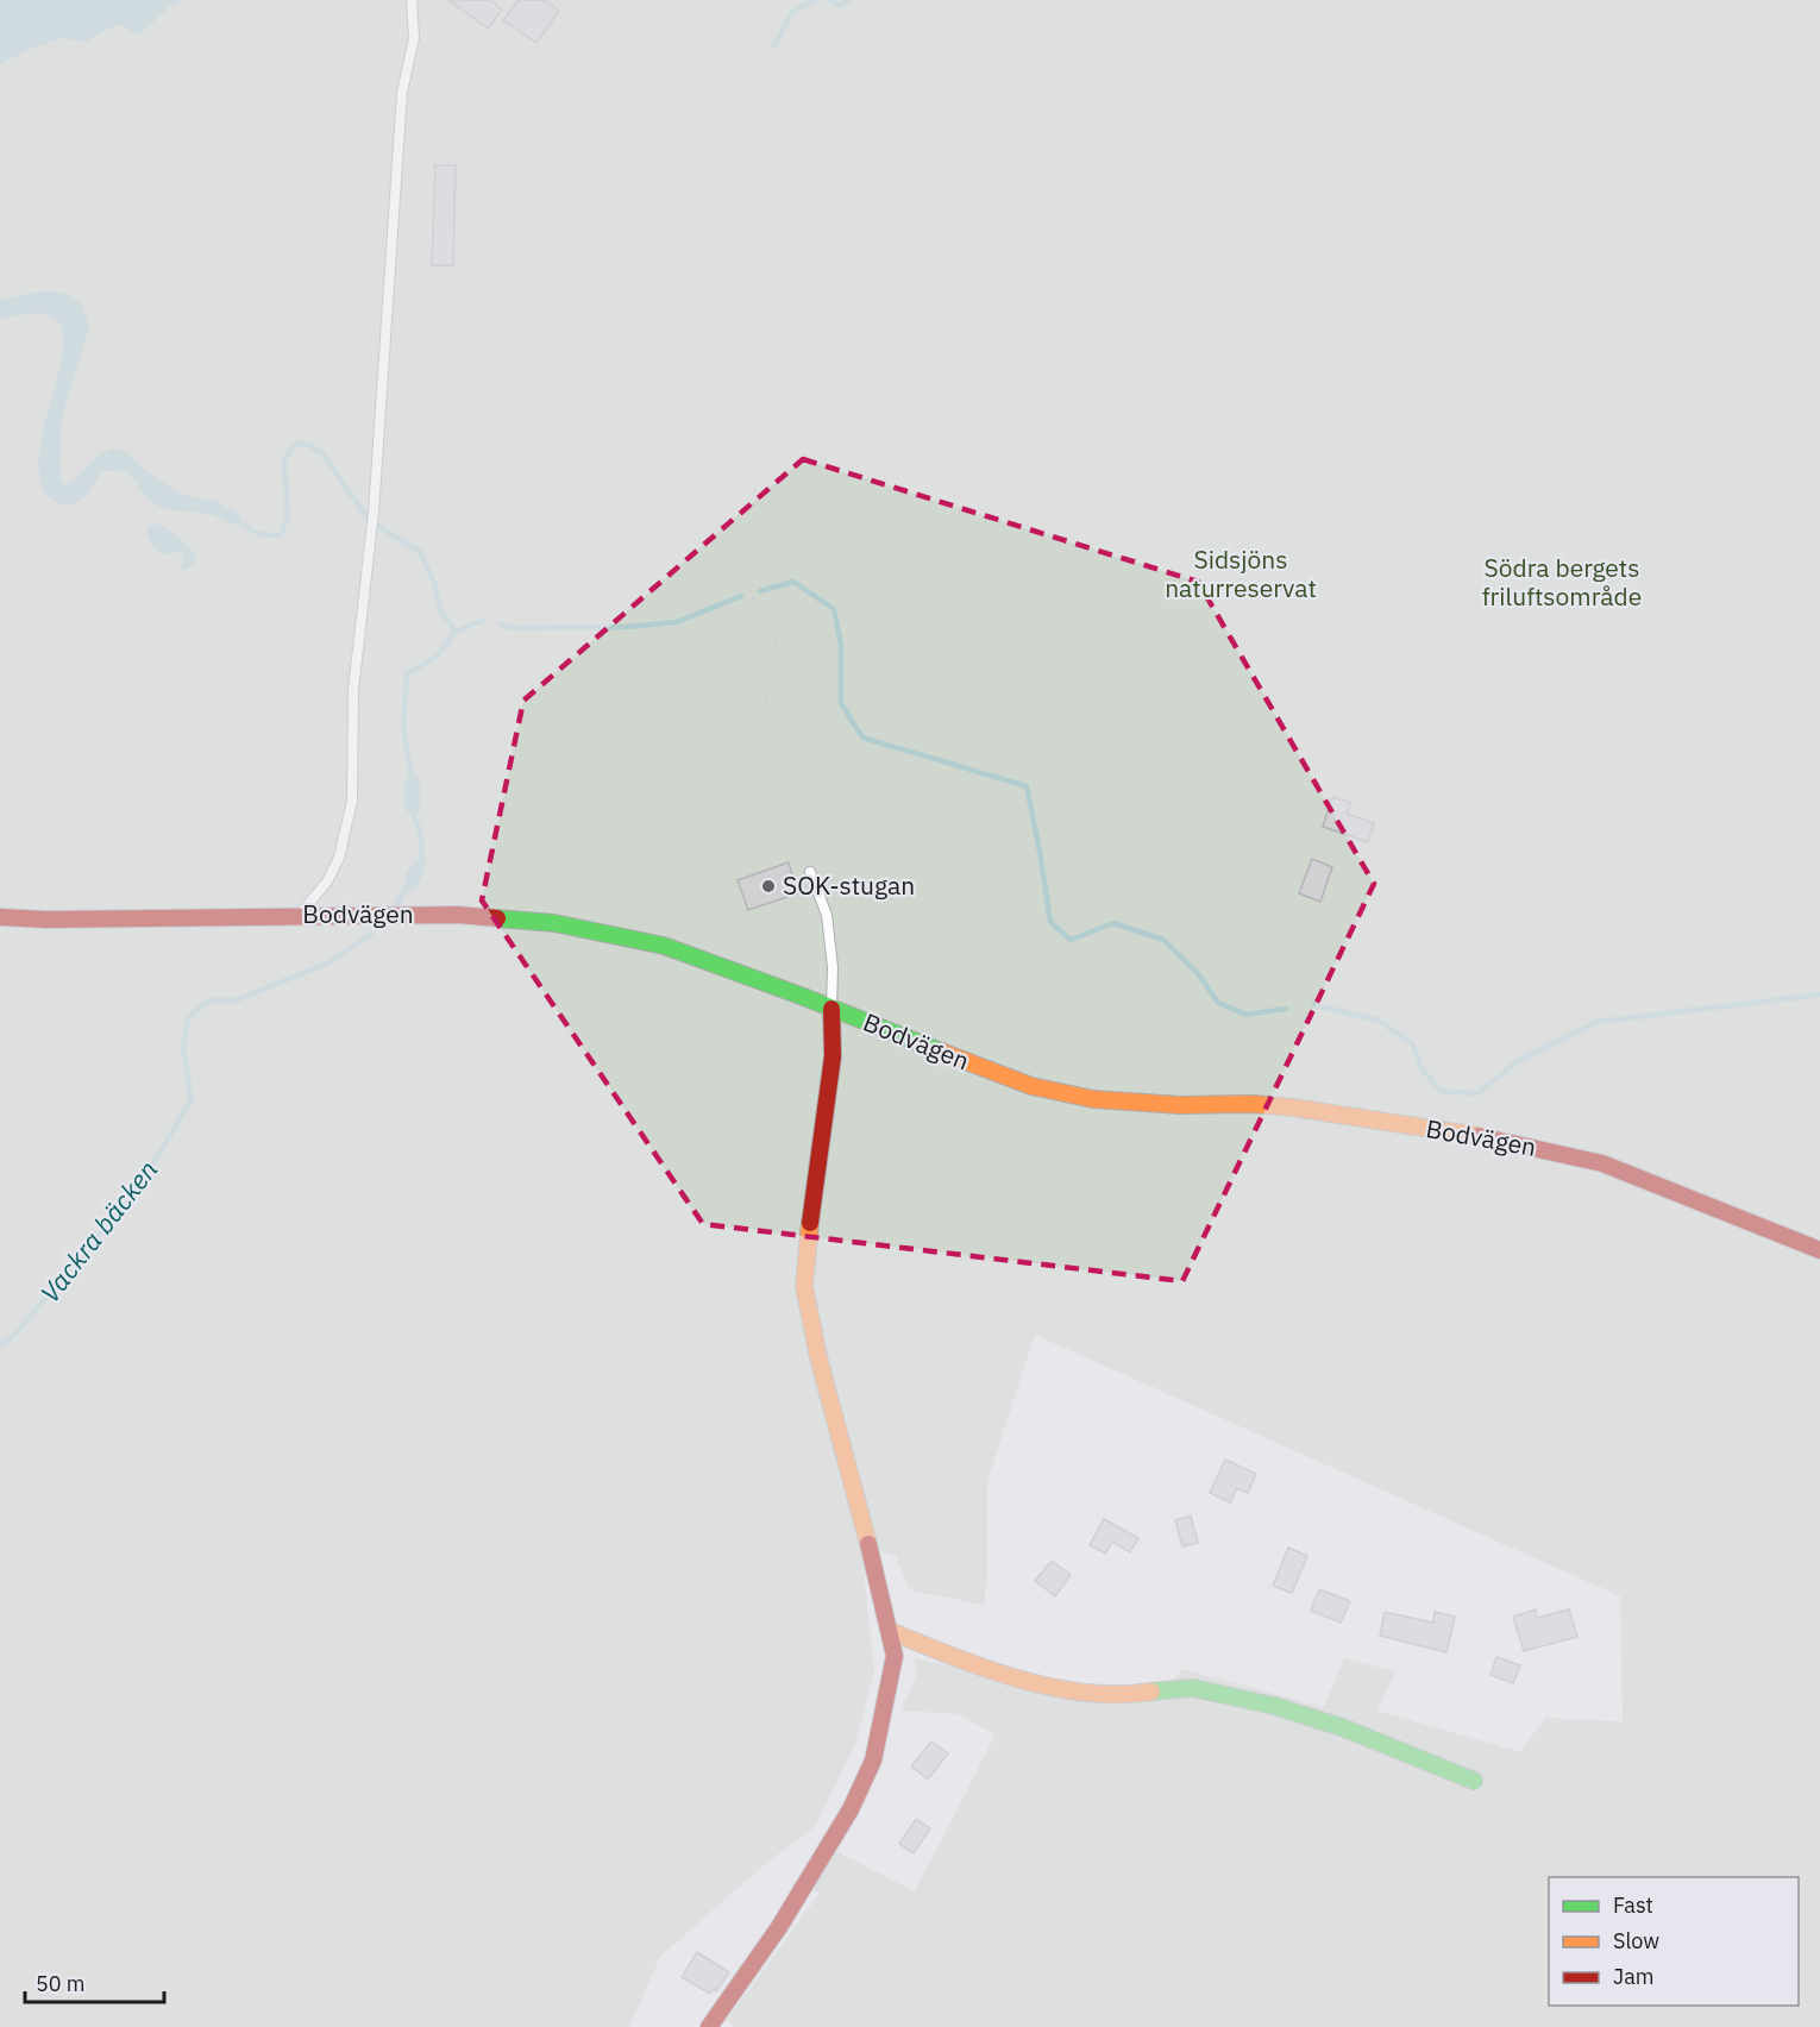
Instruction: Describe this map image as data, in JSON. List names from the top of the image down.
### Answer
{
  "streets": {
    "street": ["Bodvägen"]
  },
  "water": ["Vackra bäcken"],
  "parks": ["Sidsjöns naturreservat", "Södra bergets friluftsområde"],
  "places": ["SOK-stugan"],
  "legend": ["Fast", "Slow", "Jam"],
  "scale_bar": "50 m"
}
